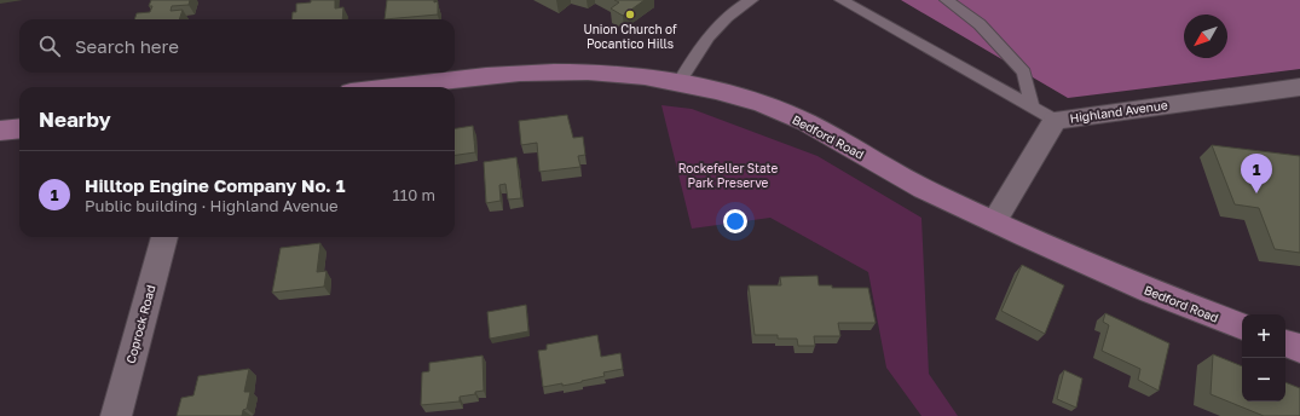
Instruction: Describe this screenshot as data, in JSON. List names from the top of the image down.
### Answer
{
  "streets": {
    "main road": ["Bedford Road"],
    "street": ["Highland Avenue", "Coprock Road"]
  },
  "crossings": [
    ["Highland Avenue", "Bedford Road"]
  ],
  "parks": ["Rockefeller State Park Preserve"],
  "places": ["Union Church of Pocantico Hills"],
  "north": "bottom left",
  "page": {
    "search": "Search here",
    "heading": "Nearby",
    "list": [
      {
        "mark": "1",
        "name": "Hilltop Engine Company No. 1",
        "note": "Public building · Highland Avenue",
        "value": "110 m"
      }
    ],
    "pins": "1",
    "map_buttons": ["+", "−"]
  }
}
